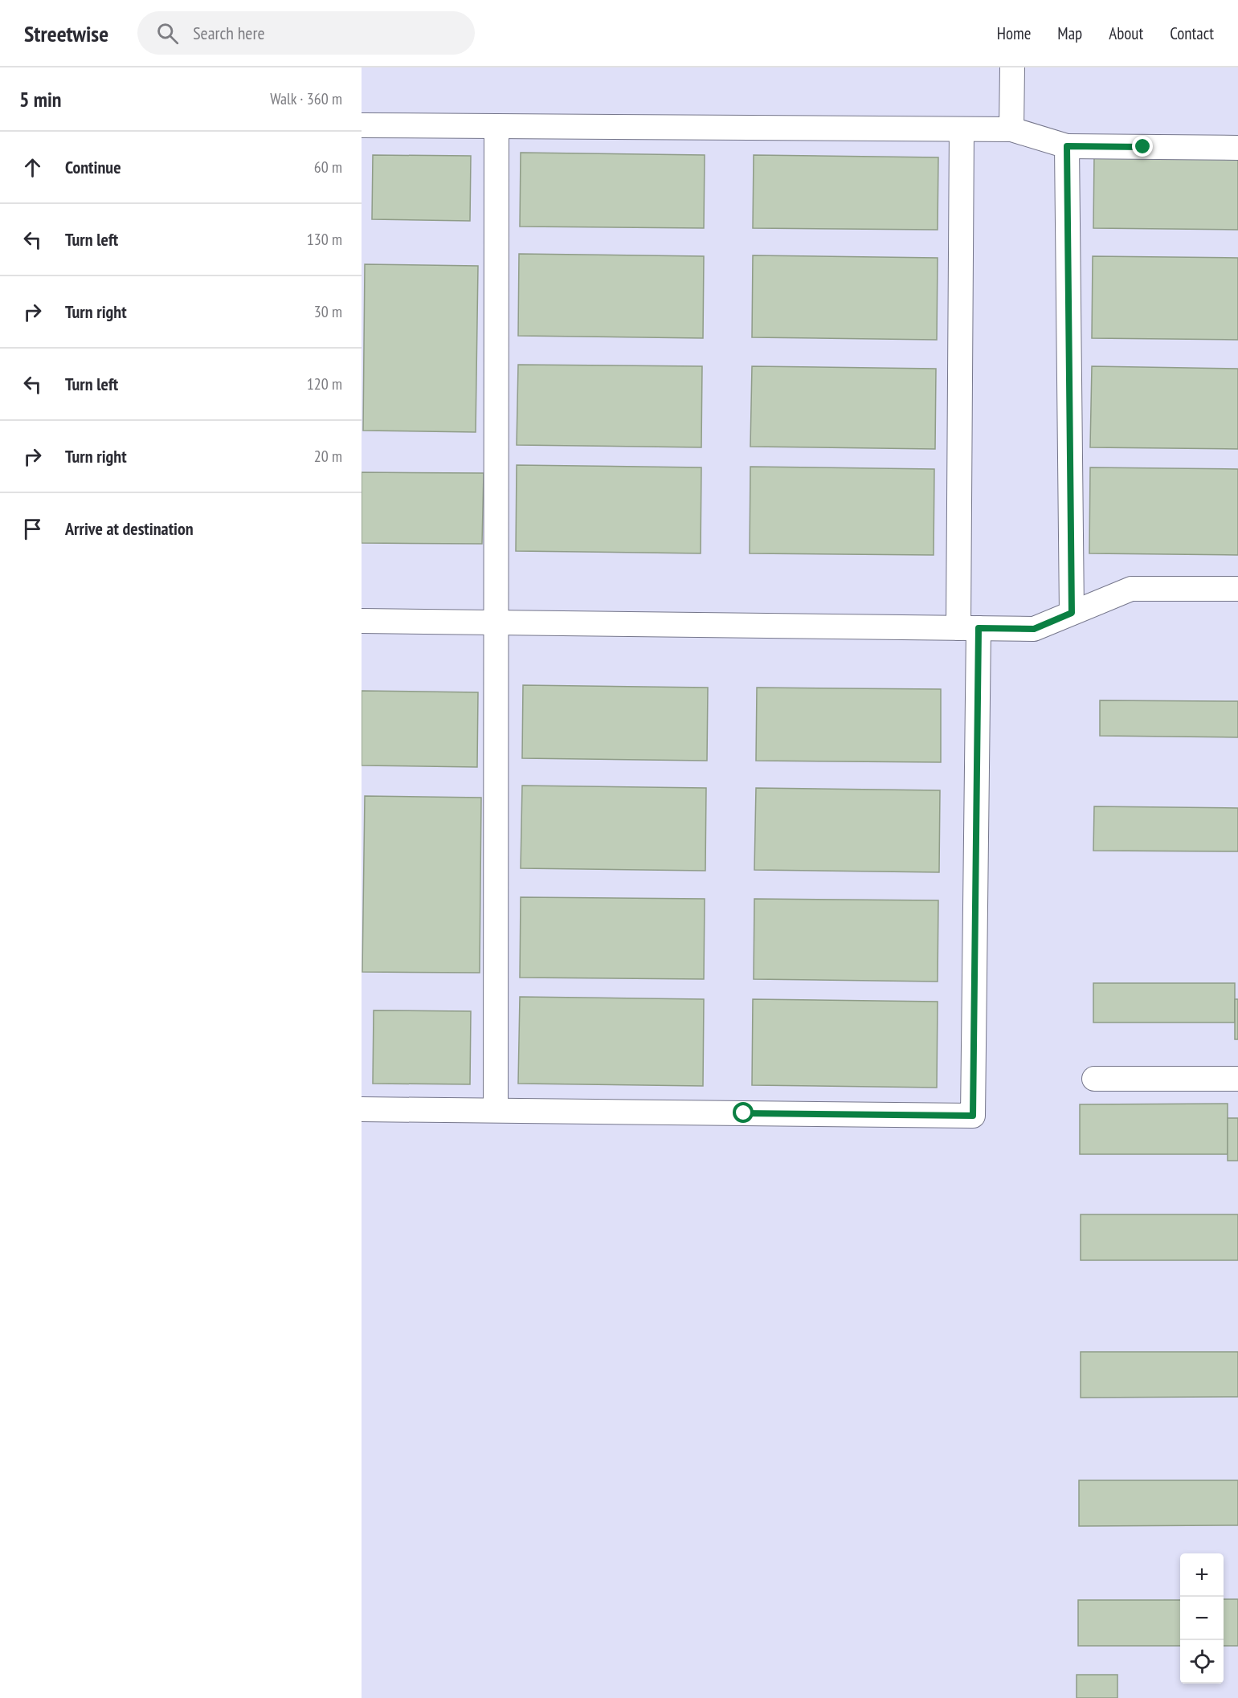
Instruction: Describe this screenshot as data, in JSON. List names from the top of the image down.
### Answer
{
  "page": {
    "header": "Streetwise",
    "search": "Search here",
    "nav": [
      "Home",
      "Map",
      "About",
      "Contact"
    ],
    "heading": ["5 min", "Walk · 360 m"],
    "list": [
      ["Continue", "60 m"],
      ["Turn left", "130 m"],
      ["Turn right", "30 m"],
      ["Turn left", "120 m"],
      ["Turn right", "20 m"],
      "Arrive at destination"
    ],
    "map_buttons": ["+", "−"]
  }
}
